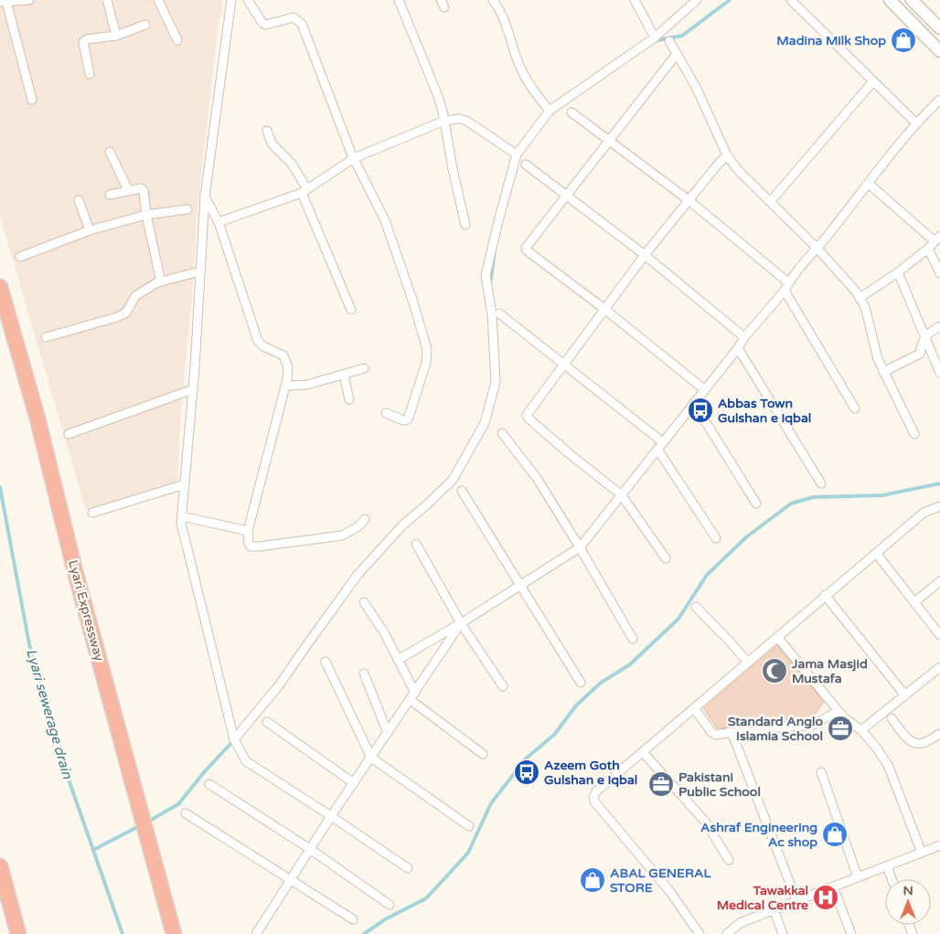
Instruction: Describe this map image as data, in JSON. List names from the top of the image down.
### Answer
{
  "streets": {
    "highway": ["Lyari Expressway"]
  },
  "water": ["Lyari sewerage drain"],
  "places": {
    "shop": ["Madina Milk Shop", "Ashraf Engineering Ac shop", "ABAL GENERAL STORE"],
    "bus stop": ["Abbas Town Gulshan e Iqbal", "Azeem Goth Gulshan e Iqbal"],
    "mosque": ["Jama Masjid Mustafa"],
    "office": ["Standard Anglo Islamia School", "Pakistani Public School"],
    "hospital": ["Tawakkal Medical Centre"]
  },
  "north": "top"
}
